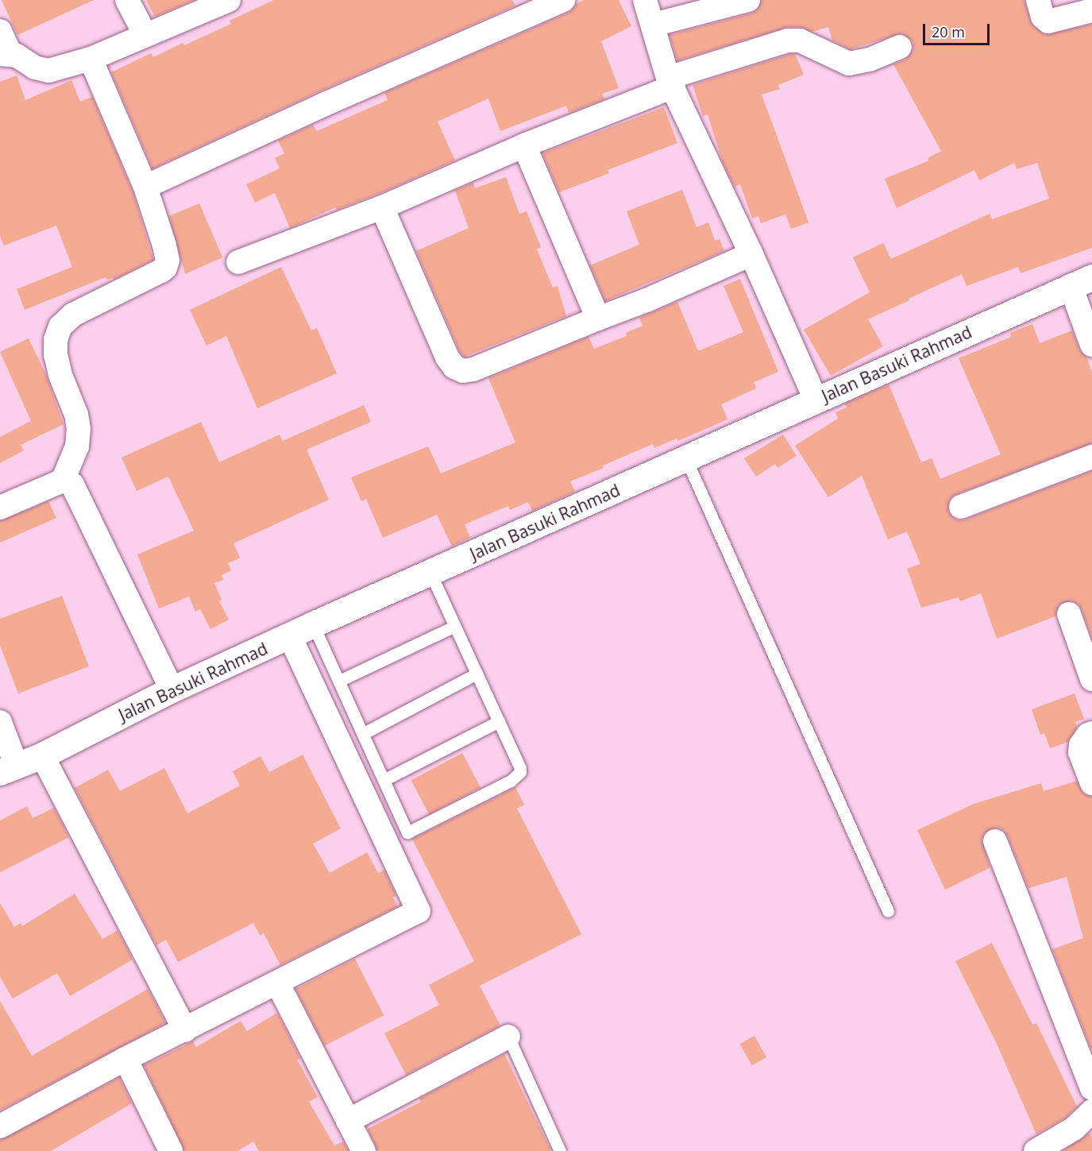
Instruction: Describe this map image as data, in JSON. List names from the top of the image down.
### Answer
{
  "streets": {
    "main road": ["Jalan Basuki Rahmad"]
  },
  "scale_bar": "20 m"
}
